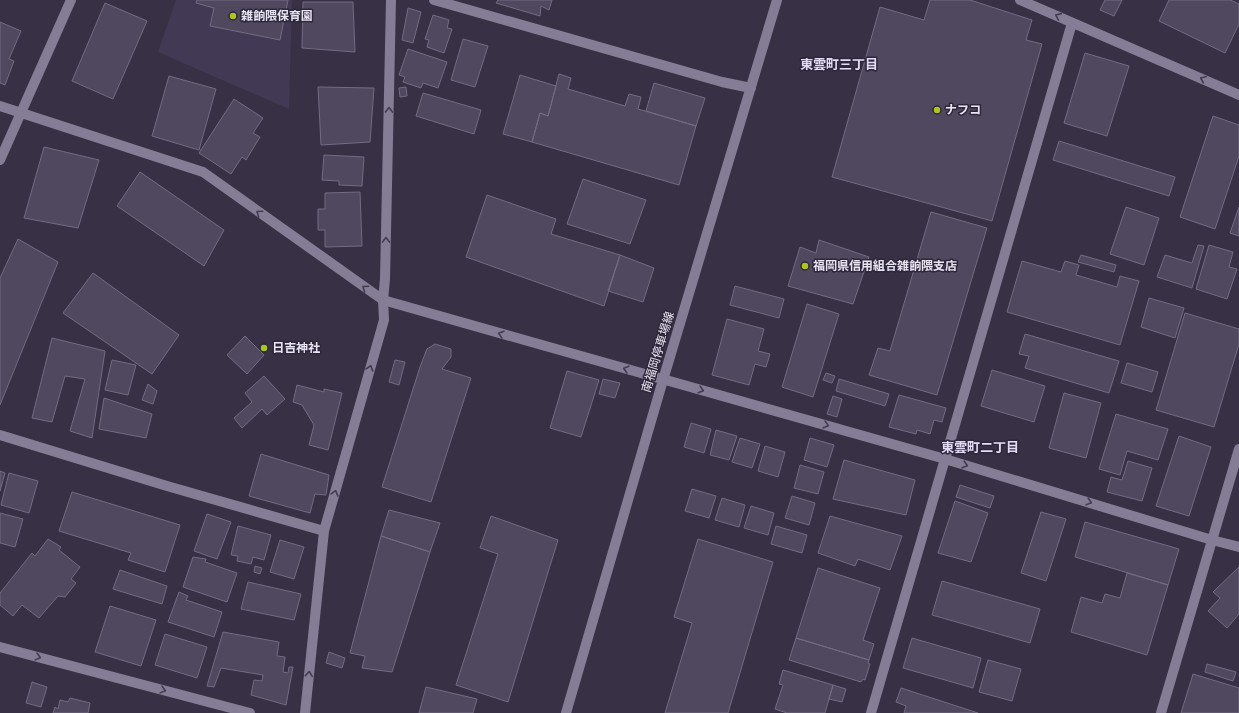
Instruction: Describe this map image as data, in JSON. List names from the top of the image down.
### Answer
{
  "streets": {
    "street": ["南福岡停車場線"]
  },
  "districts": ["東雲町三丁目", "東雲町二丁目"],
  "places": [
    "雑餉隈保育園",
    "ナフコ",
    "福岡県信用組合雑餉隈支店",
    "日吉神社"
  ]
}
